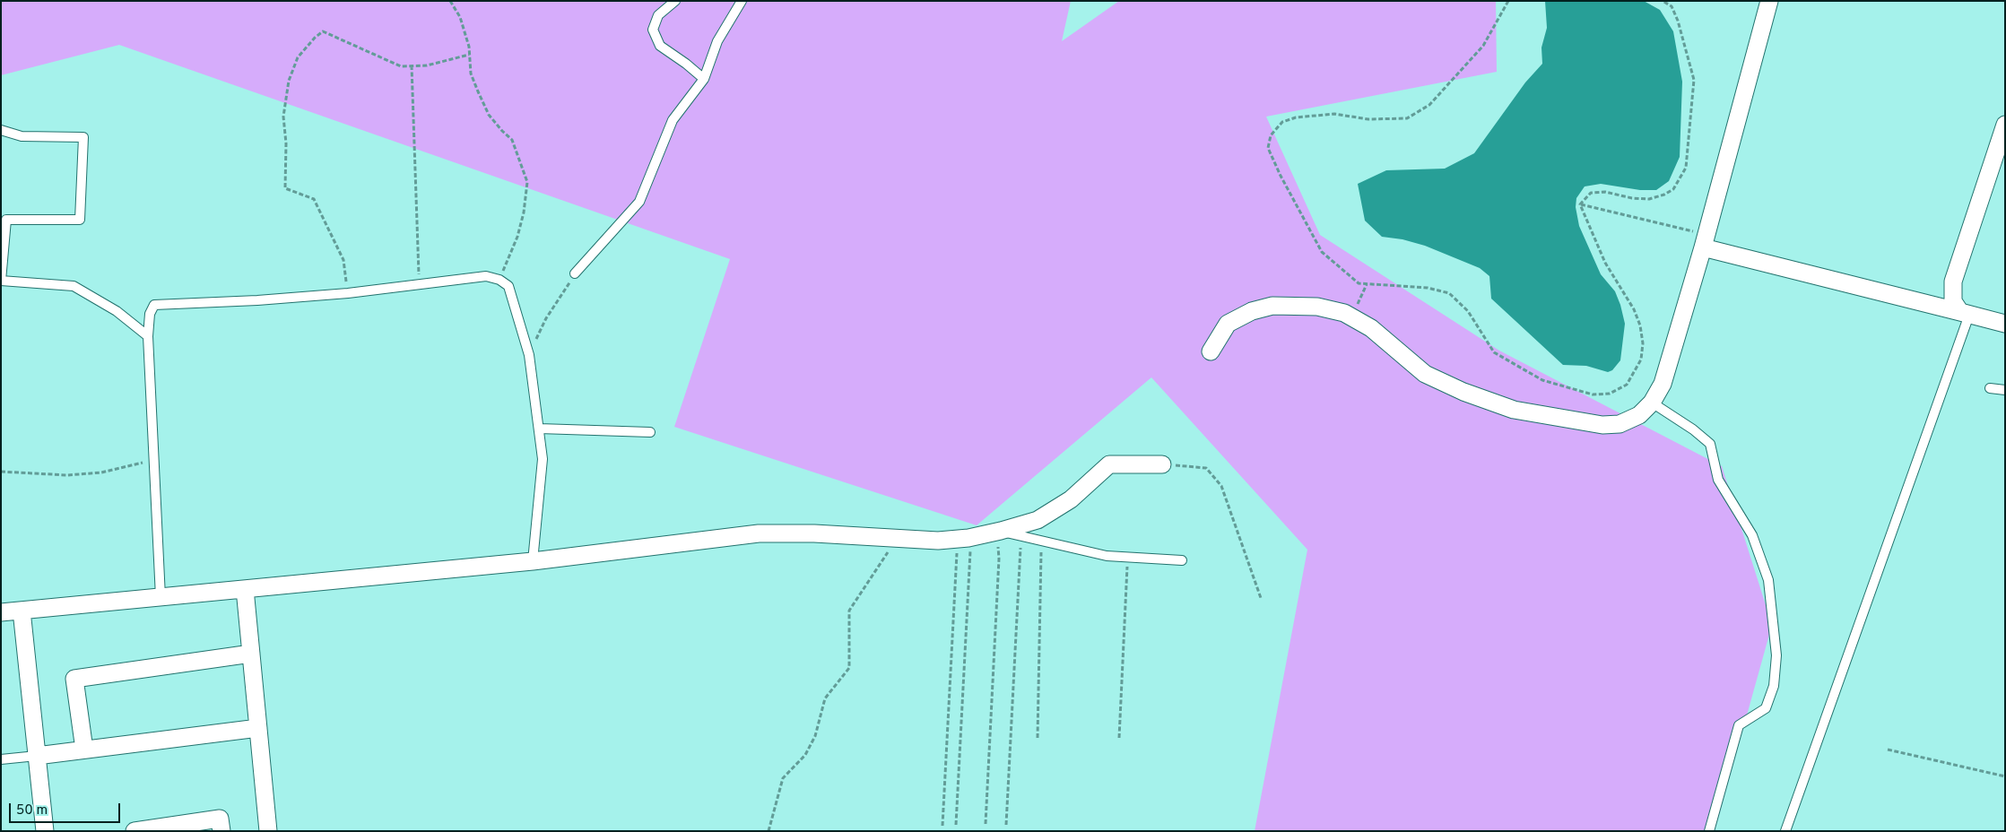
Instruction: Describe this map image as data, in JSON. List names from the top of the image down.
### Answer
{
  "scale_bar": "50 m"
}
